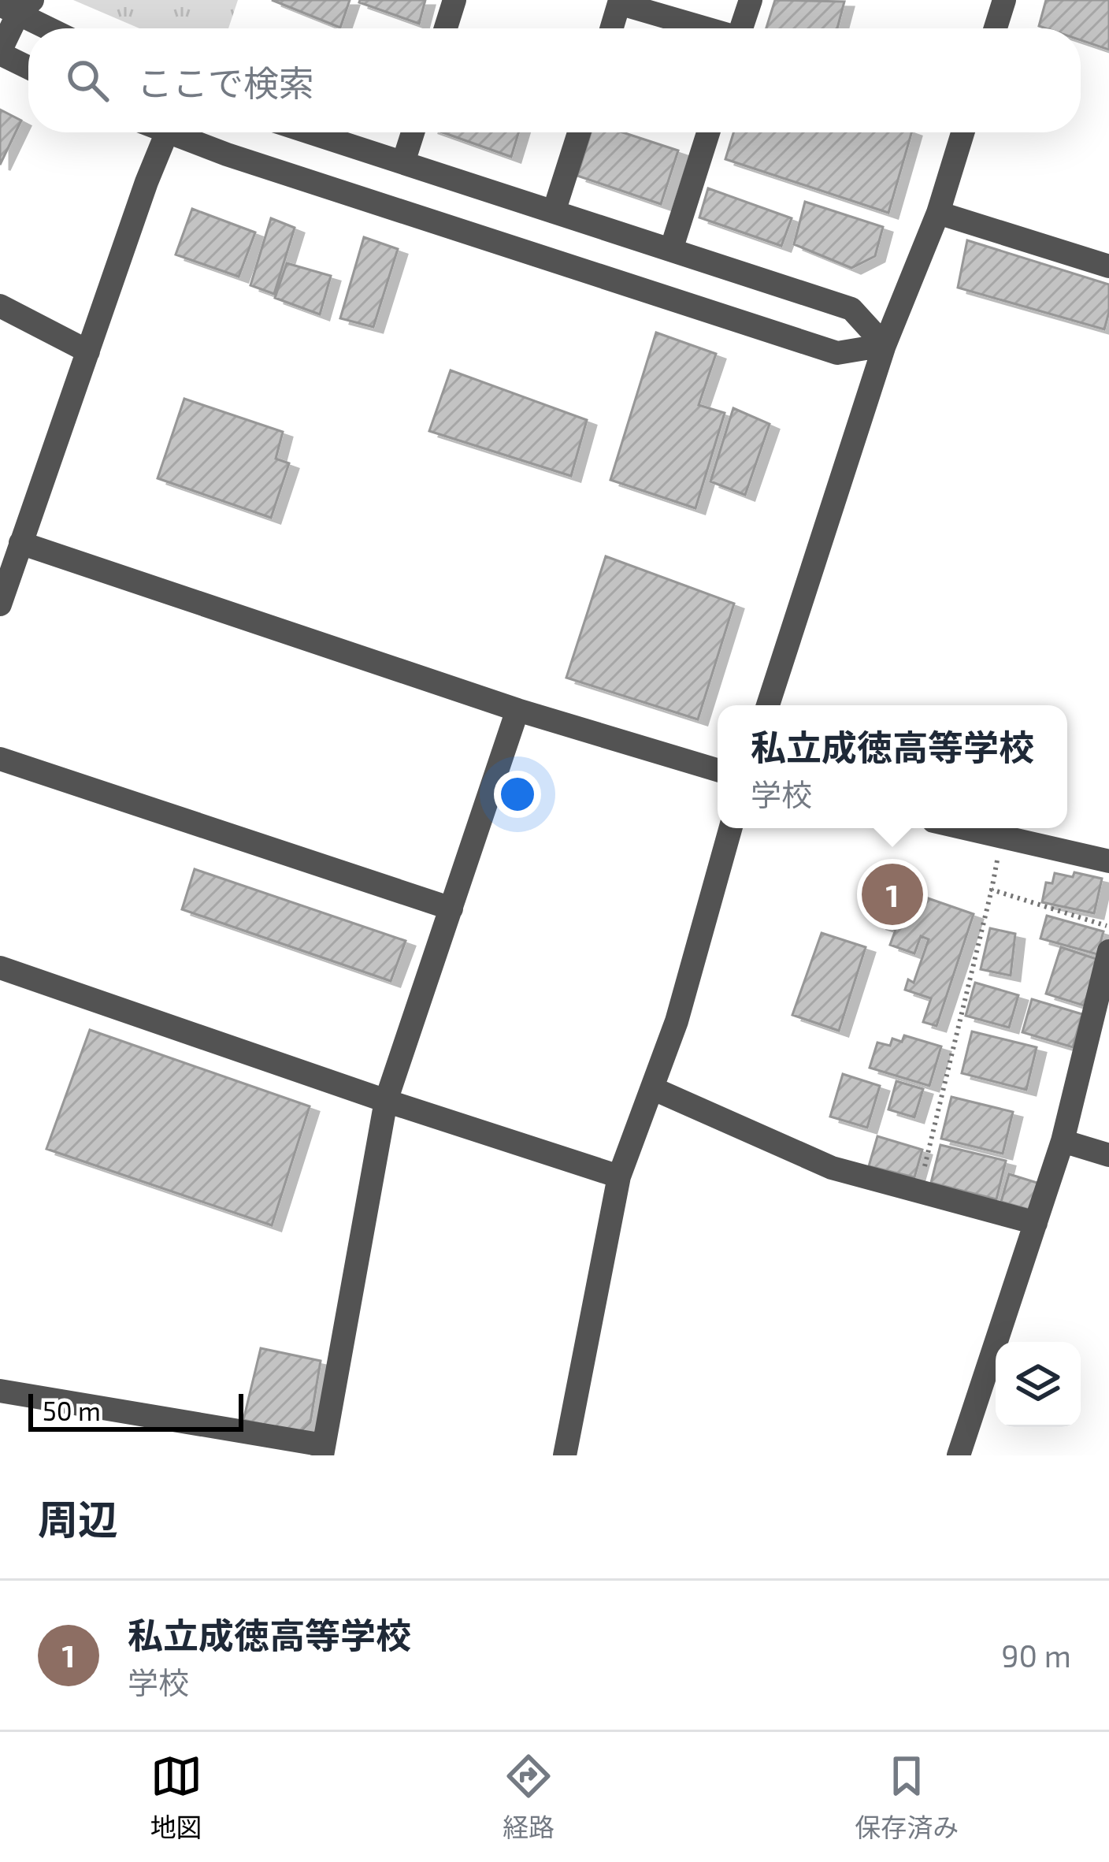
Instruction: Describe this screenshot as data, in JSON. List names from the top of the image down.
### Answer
{
  "scale_bar": "50 m",
  "page": {
    "search": "ここで検索",
    "popup": ["私立成徳高等学校", "学校"],
    "pins": "1",
    "scale": "50 m",
    "heading": "周辺",
    "list": [
      {
        "mark": "1",
        "name": "私立成徳高等学校",
        "note": "学校",
        "value": "90 m"
      }
    ],
    "nav": ["地図", "経路", "保存済み"]
  }
}
